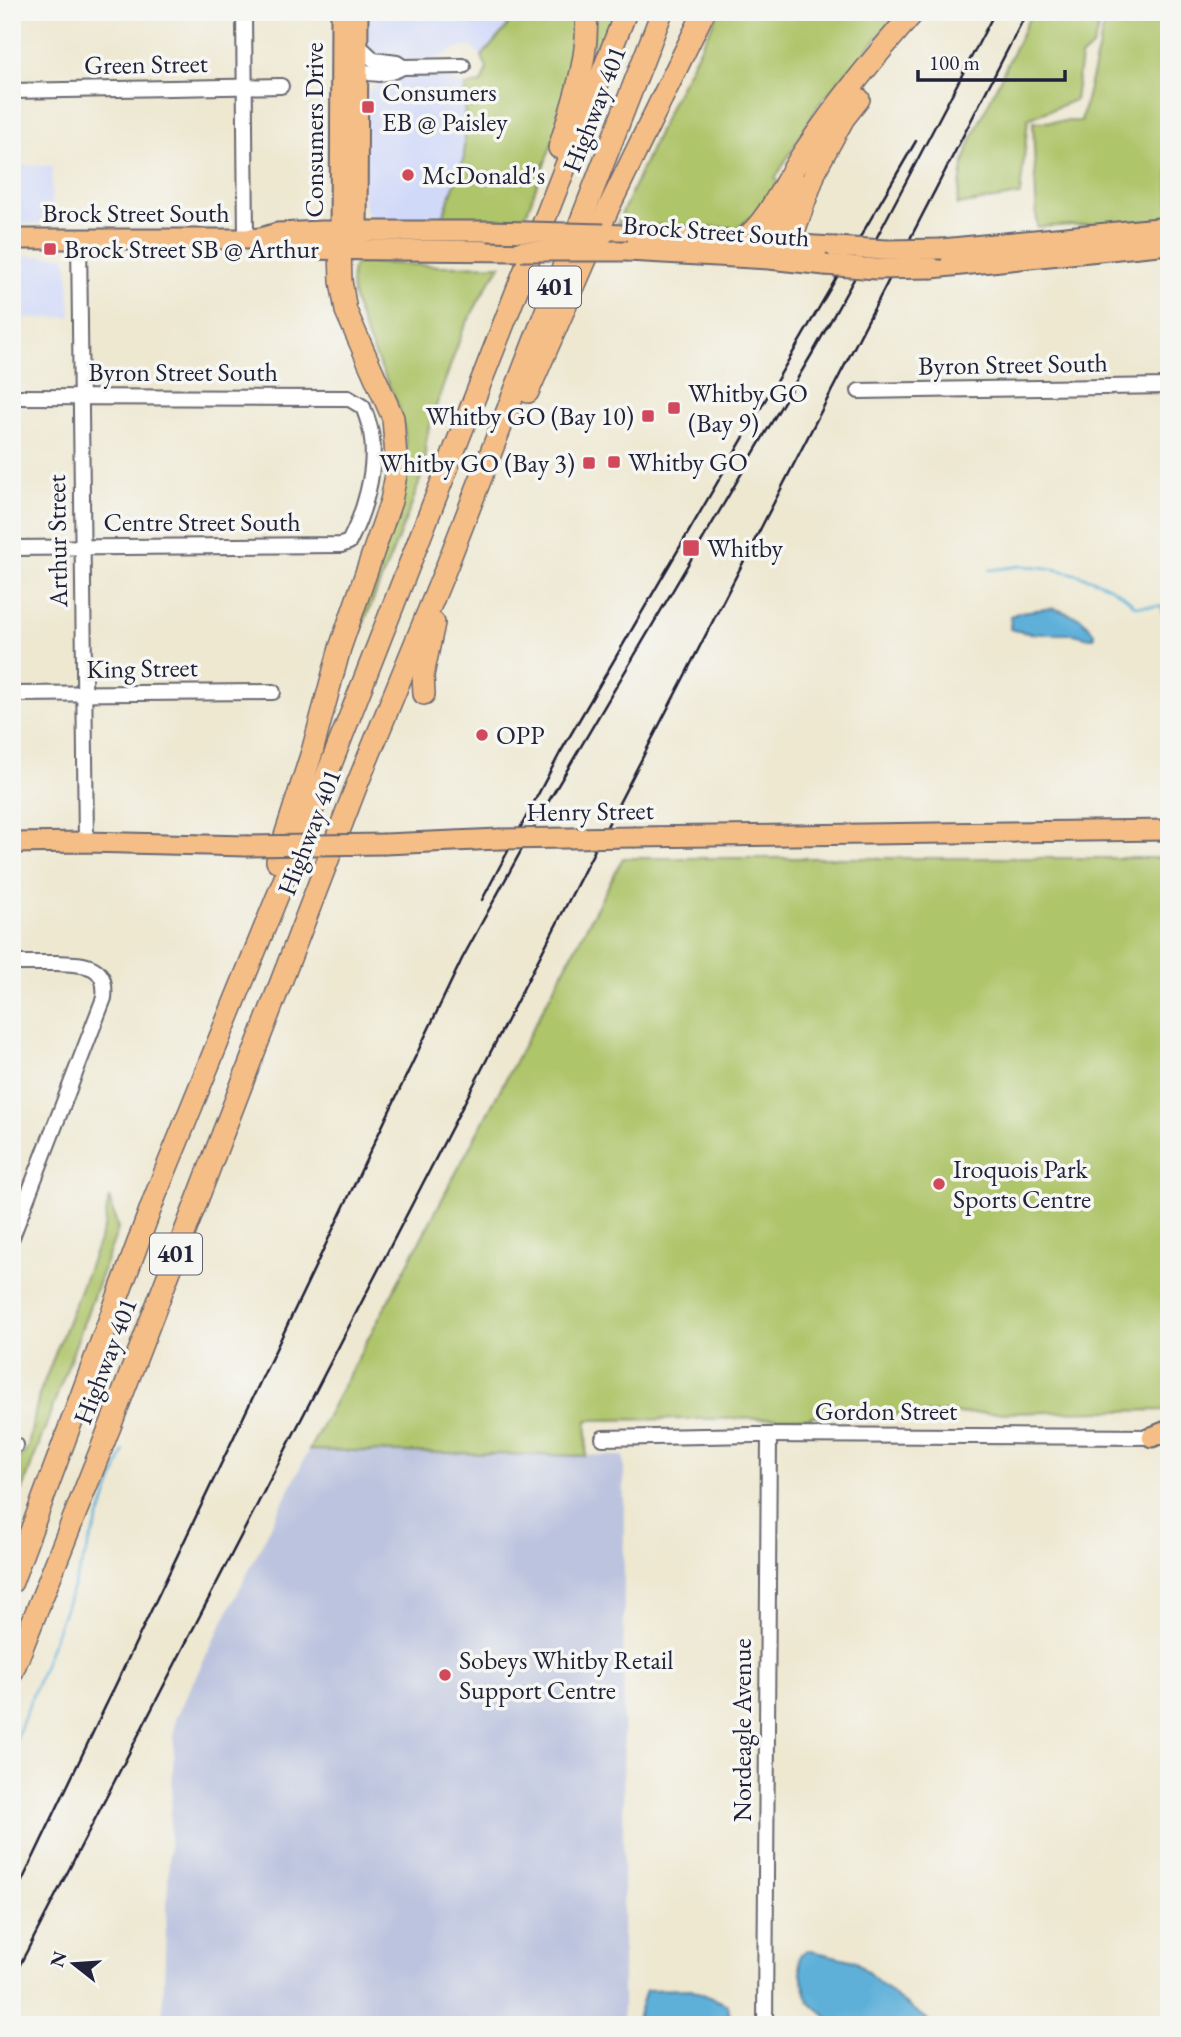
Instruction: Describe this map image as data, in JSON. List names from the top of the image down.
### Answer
{
  "streets": {
    "highway": ["Highway 401", "401"],
    "main road": ["Consumers Drive", "Brock Street South", "Henry Street"],
    "street": [
      "Green Street",
      "Byron Street South",
      "Centre Street South",
      "Arthur Street",
      "King Street",
      "Gordon Street",
      "Nordeagle Avenue"
    ]
  },
  "crossings": [
    ["Consumers Drive", "Brock Street South"],
    ["Brock Street South", "Arthur Street"],
    ["Byron Street South", "Centre Street South"],
    ["Byron Street South", "Arthur Street"],
    ["Centre Street South", "Arthur Street"],
    ["Arthur Street", "King Street"],
    ["Arthur Street", "Henry Street"],
    ["Gordon Street", "Nordeagle Avenue"]
  ],
  "places": {
    "transit": [
      "Consumers EB @ Paisley",
      "Brock Street SB @ Arthur",
      "Whitby GO (Bay 9)",
      "Whitby GO (Bay 10)",
      "Whitby GO",
      "Whitby GO (Bay 3)",
      "Whitby"
    ],
    "other": [
      "McDonald's",
      "OPP",
      "Iroquois Park Sports Centre",
      "Sobeys Whitby Retail Support Centre"
    ]
  },
  "scale_bar": "100 m",
  "north": "left"
}
